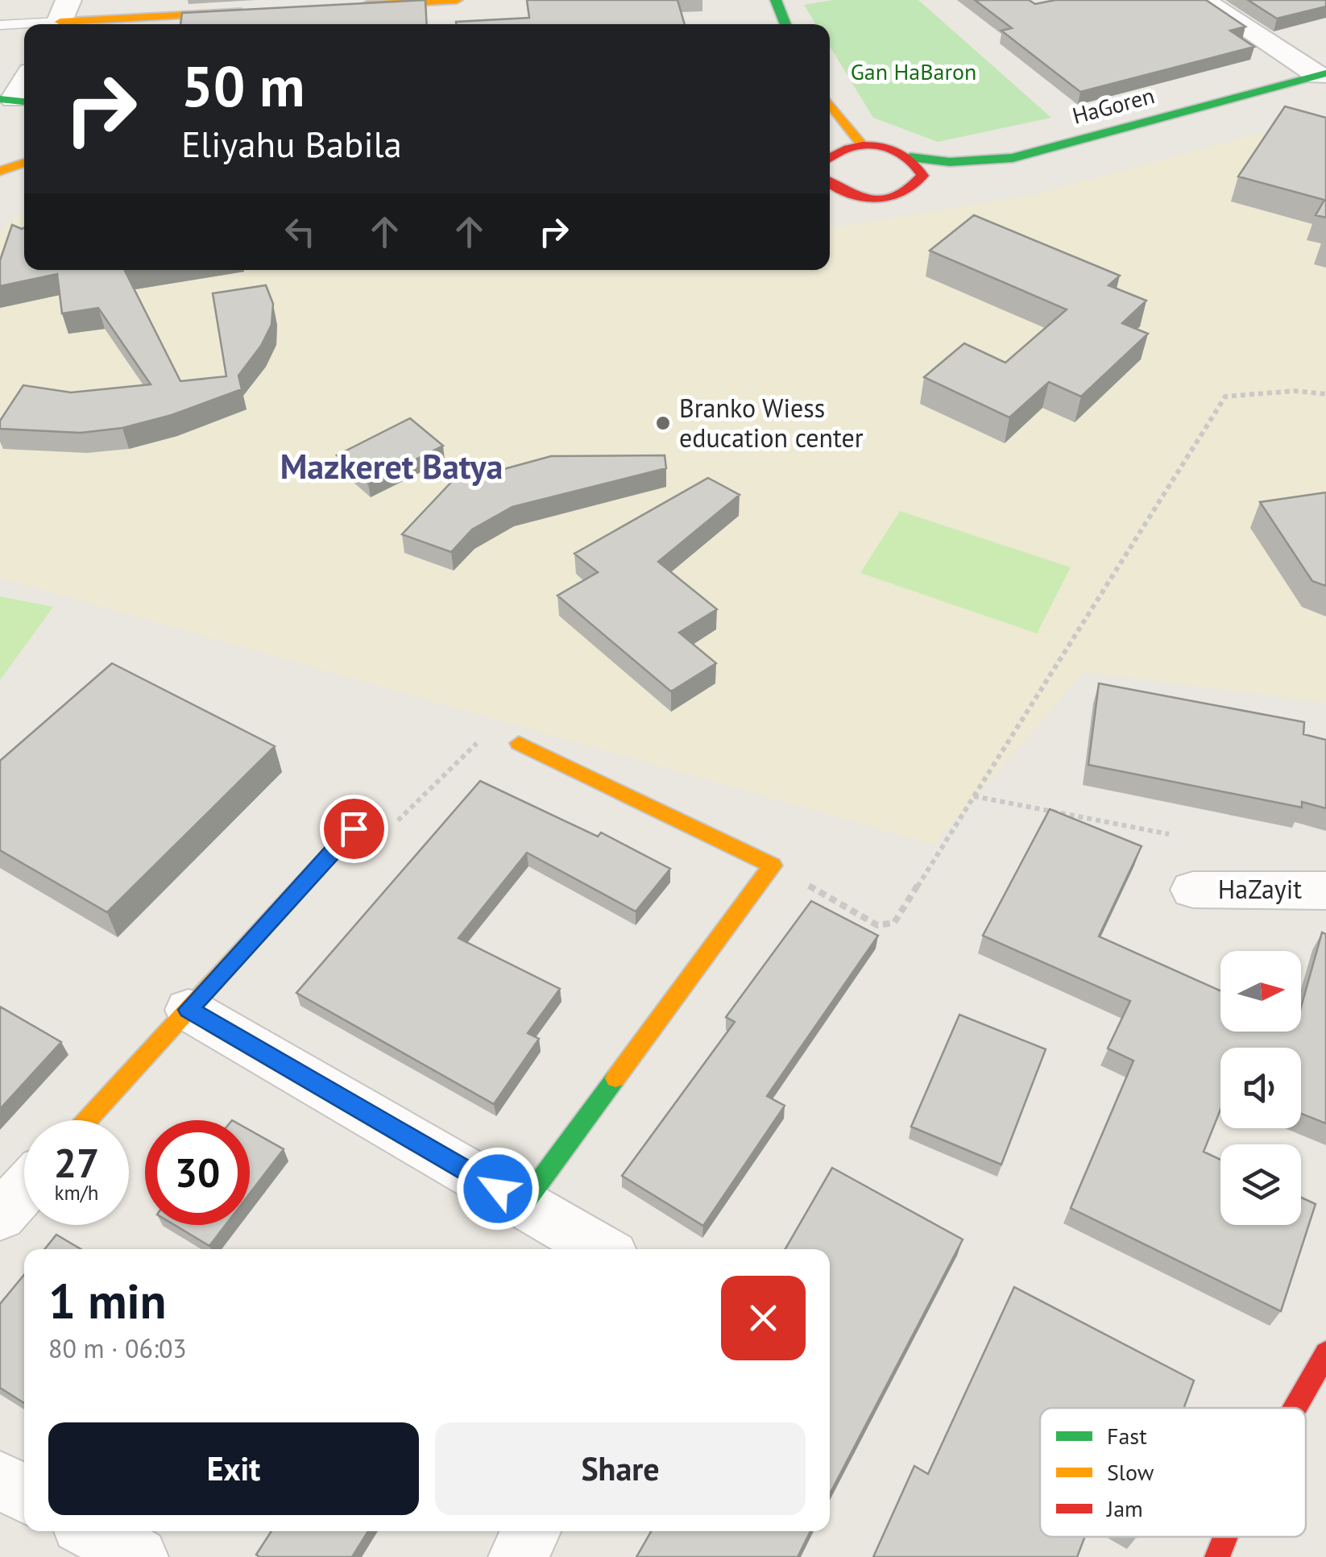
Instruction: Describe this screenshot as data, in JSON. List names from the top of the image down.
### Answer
{
  "streets": {
    "street": ["HaGoren", "HaZayit"]
  },
  "districts": ["Mazkeret Batya"],
  "parks": ["Gan HaBaron"],
  "places": ["Branko Wiess education center"],
  "legend": ["Fast", "Slow", "Jam"],
  "north": "right",
  "page": {
    "turn": ["50 m", "Eliyahu Babila"],
    "speed": "27 km/h",
    "limit": "30",
    "heading": ["1 min", "80 m · 06:03"],
    "buttons": ["Exit", "Share"]
  }
}
